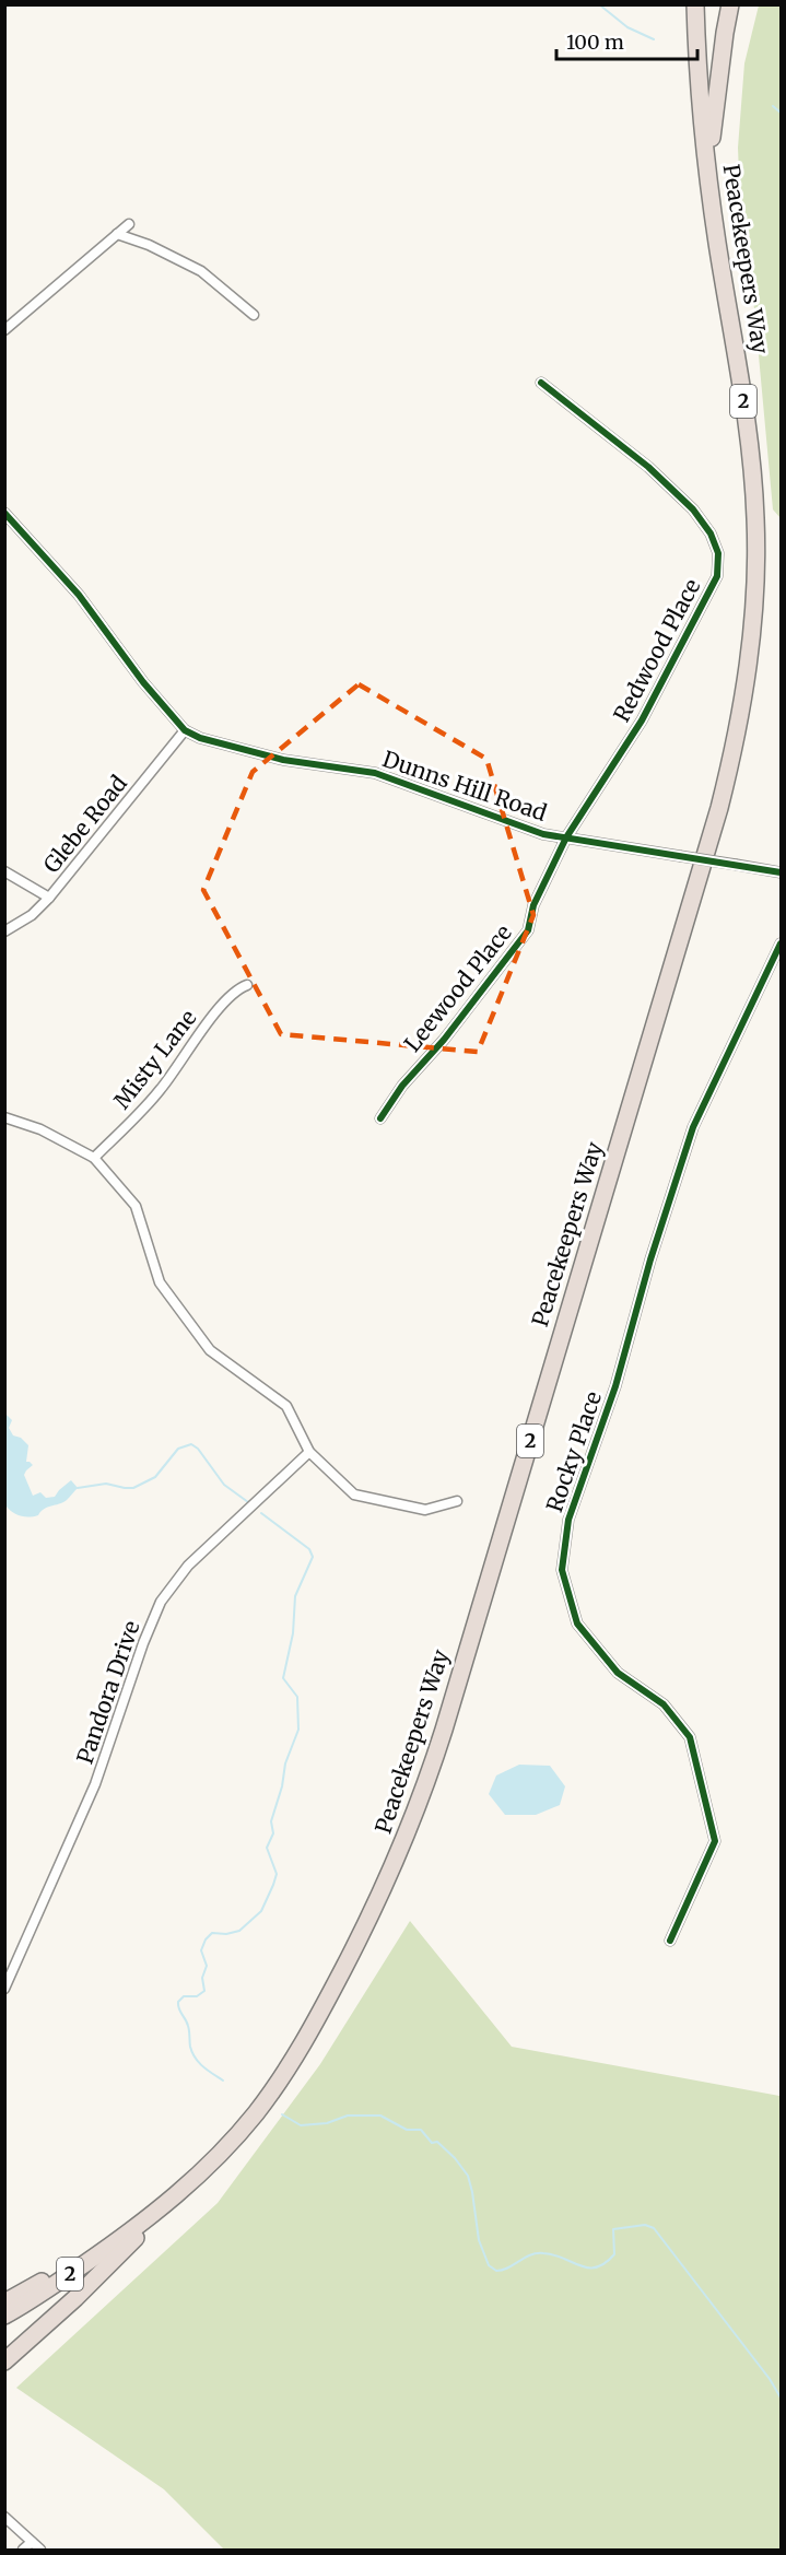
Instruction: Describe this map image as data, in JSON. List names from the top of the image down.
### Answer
{
  "streets": {
    "highway": ["Peacekeepers Way", "2"],
    "street": [
      "Redwood Place",
      "Dunns Hill Road",
      "Glebe Road",
      "Leewood Place",
      "Misty Lane",
      "Rocky Place",
      "Pandora Drive"
    ]
  },
  "crossings": [
    ["Redwood Place", "Dunns Hill Road"],
    ["Redwood Place", "Leewood Place"],
    ["Dunns Hill Road", "Glebe Road"],
    ["Dunns Hill Road", "Leewood Place"]
  ],
  "scale_bar": "100 m"
}
